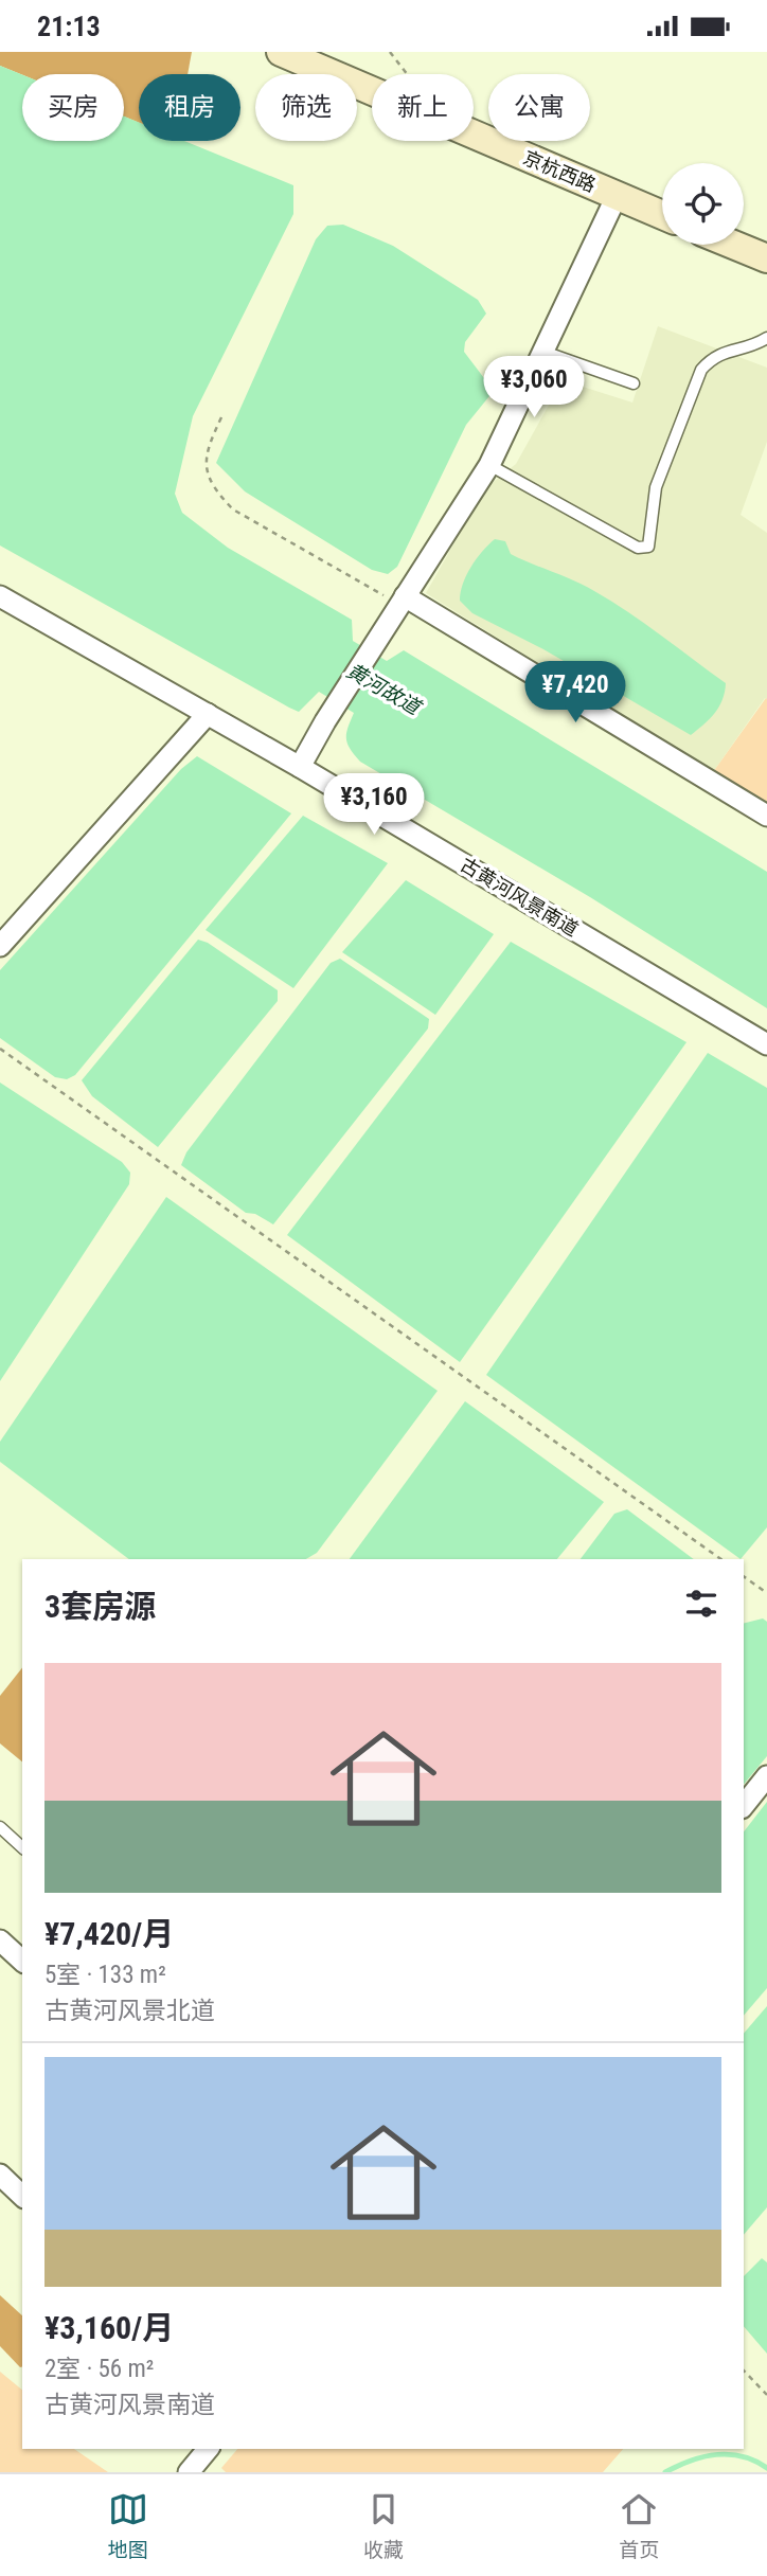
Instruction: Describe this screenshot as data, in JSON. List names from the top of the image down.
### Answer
{
  "streets": {
    "main road": ["京杭西路"],
    "street": ["古黄河风景南道"]
  },
  "water": ["黄河故道"],
  "page": {
    "status": "21:13",
    "chip": [
      "买房",
      "租房",
      "筛选",
      "新上",
      "公寓"
    ],
    "price": ["¥3,060", "¥7,420", "¥3,160"],
    "heading": "3套房源",
    "list": [
      {
        "name": "¥7,420/月",
        "note": "5室 · 133 m² · 古黄河风景北道"
      },
      {
        "name": "¥3,160/月",
        "note": "2室 · 56 m² · 古黄河风景南道"
      }
    ],
    "tabs": ["地图", "收藏", "首页"]
  }
}
